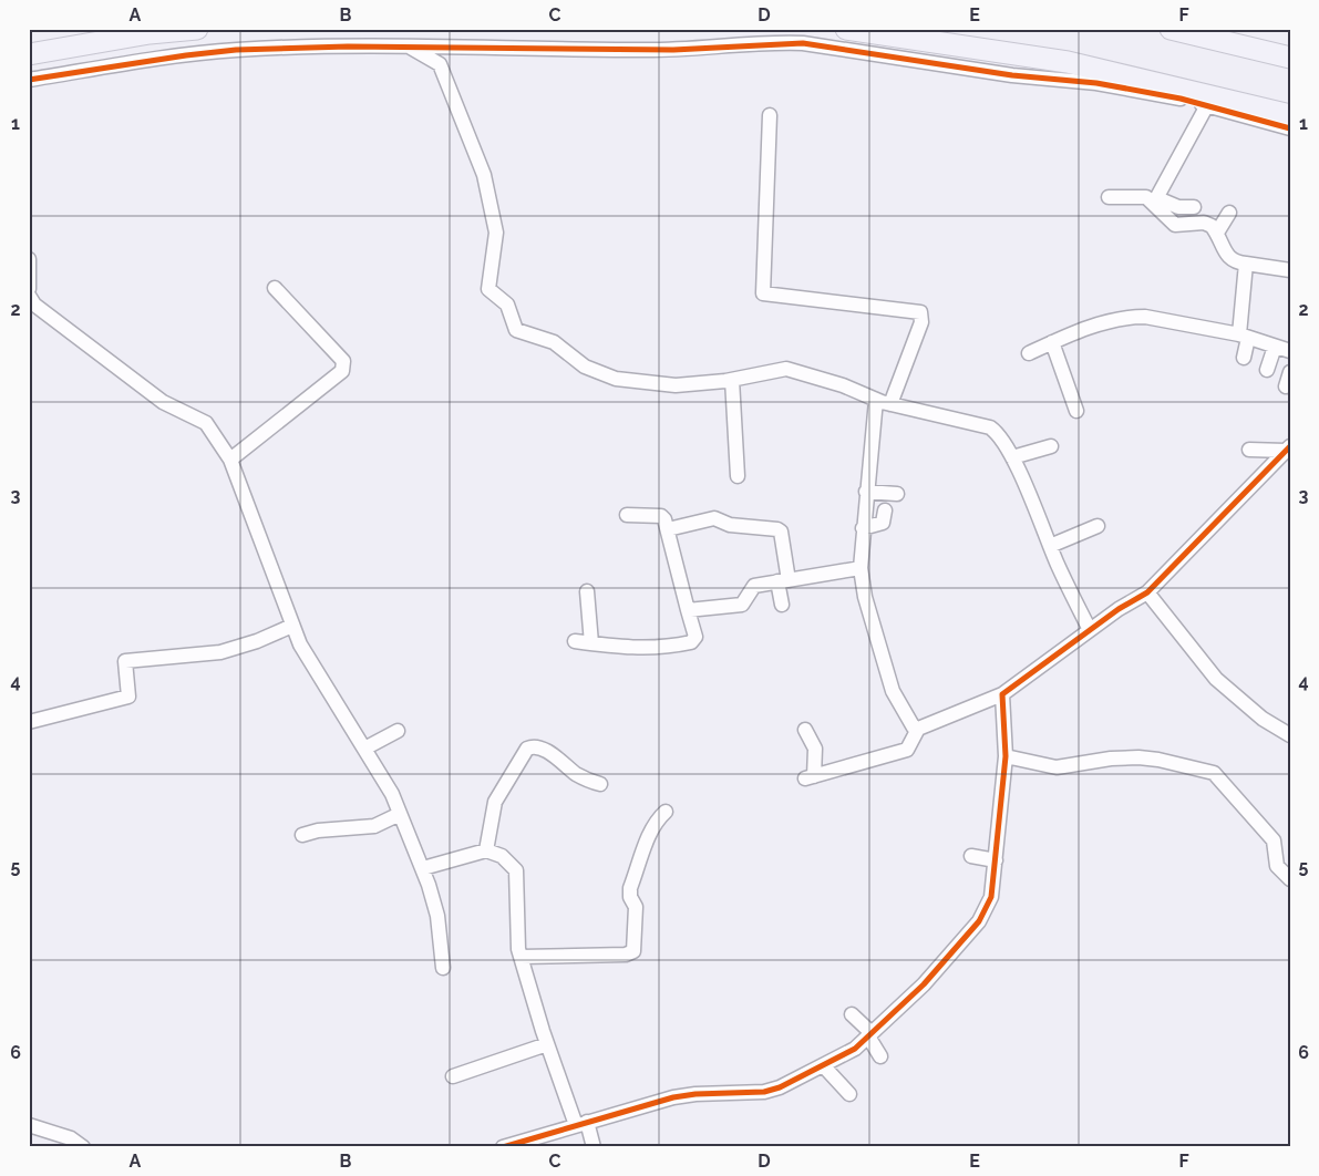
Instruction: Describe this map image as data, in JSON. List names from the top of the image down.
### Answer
{
  "grid": {
    "columns": [
      "A",
      "B",
      "C",
      "D",
      "E",
      "F"
    ],
    "rows": [
      "1",
      "2",
      "3",
      "4",
      "5",
      "6"
    ]
  }
}
